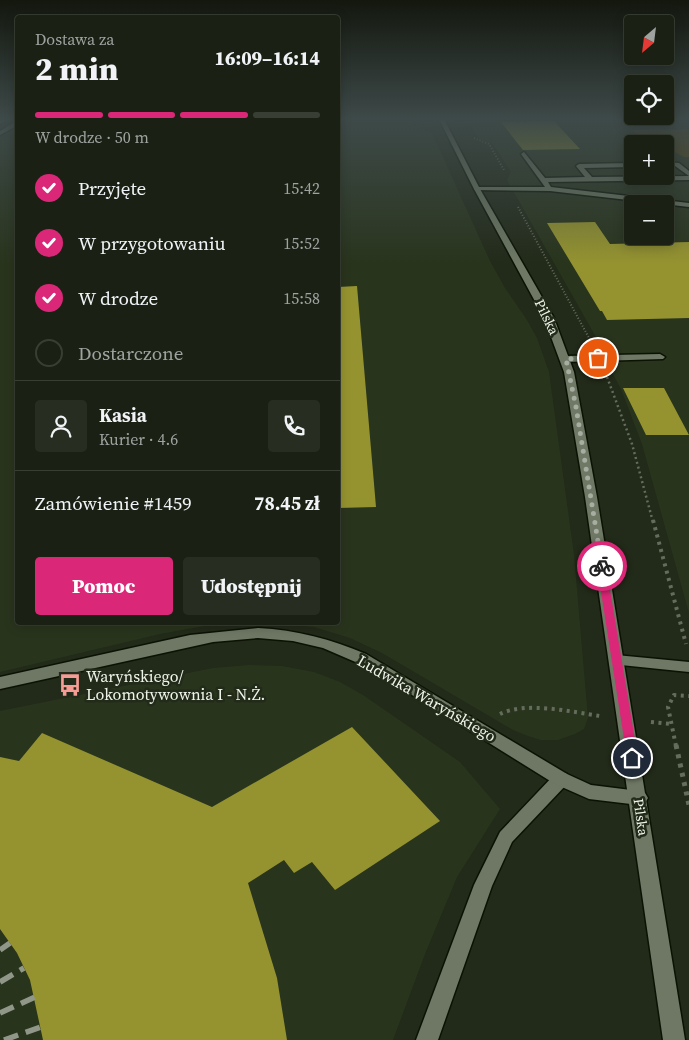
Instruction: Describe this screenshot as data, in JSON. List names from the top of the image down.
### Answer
{
  "streets": {
    "street": ["Pilska", "Ludwika Waryńskiego"]
  },
  "crossings": [
    ["Pilska", "Ludwika Waryńskiego"]
  ],
  "places": {
    "bus stop": ["Waryńskiego/ Lokomotywownia I - N.Ż."]
  },
  "north": "bottom left",
  "page": {
    "map_buttons": ["+", "−"],
    "heading": ["2 min", "Dostawa za", "16:09–16:14"],
    "panel": [
      "Kasia",
      "Kurier · 4.6",
      "Zamówienie #1459",
      "78.45 zł"
    ],
    "bar": "W drodze · 50 m",
    "list": [
      ["Przyjęte", "15:42"],
      ["W przygotowaniu", "15:52"],
      ["W drodze", "15:58"],
      "Dostarczone"
    ],
    "buttons": ["Pomoc", "Udostępnij"]
  }
}
